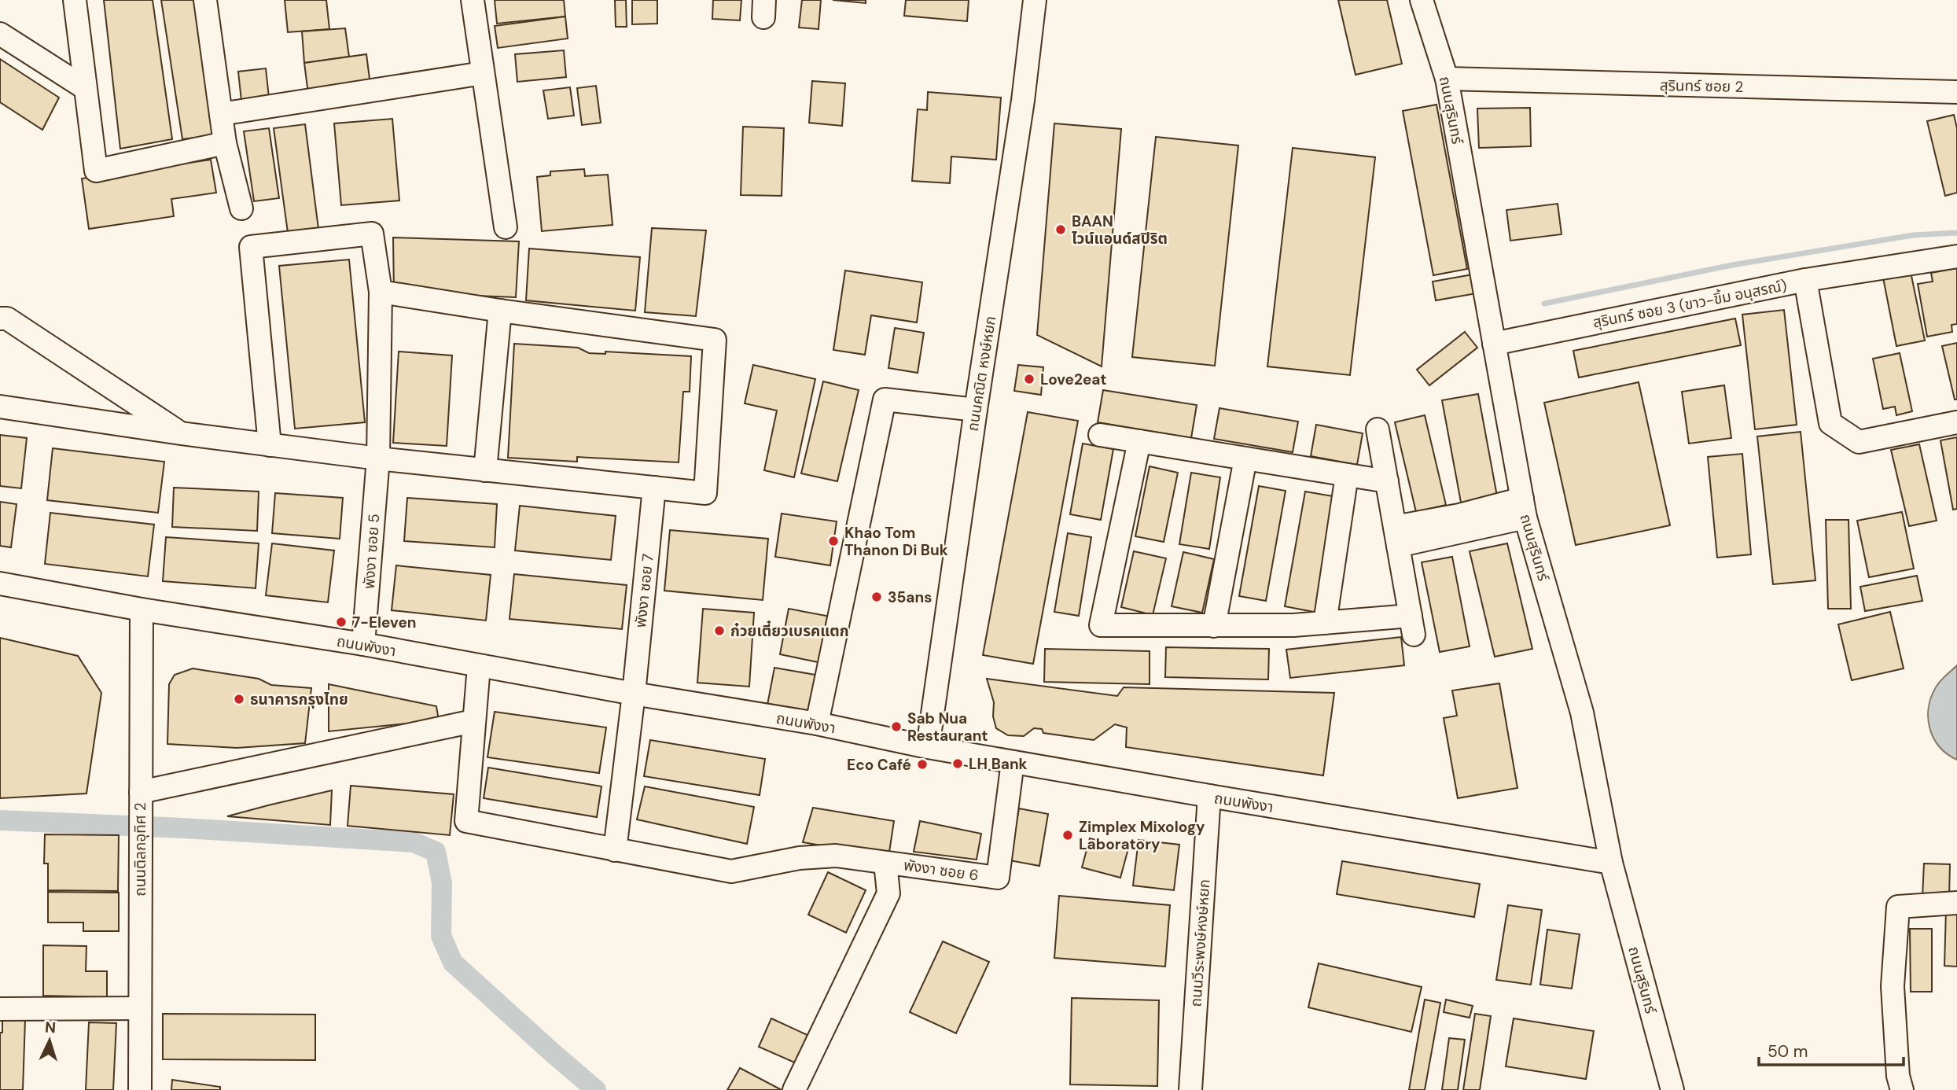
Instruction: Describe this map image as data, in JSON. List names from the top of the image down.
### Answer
{
  "streets": {
    "street": [
      "สุรินทร์ ซอย 2",
      "ถนนสุรินทร์",
      "สุรินทร์ ซอย 3 (ขาว-ขิ้ม อนุสรณ์)",
      "ถนนคณิต หงษ์หยก",
      "พังงา ซอย 5",
      "พังงา ซอย 7",
      "ถนนพังงา",
      "ถนนติลกอุทิศ 2",
      "พังงา ซอย 6",
      "ถนนวีระพงษ์หงษ์หยก"
    ]
  },
  "crossings": [
    ["สุรินทร์ ซอย 2", "ถนนสุรินทร์"],
    ["ถนนสุรินทร์", "สุรินทร์ ซอย 3 (ขาว-ขิ้ม อนุสรณ์)"],
    ["ถนนสุรินทร์", "ถนนพังงา"],
    ["ถนนคณิต หงษ์หยก", "ถนนพังงา"],
    ["พังงา ซอย 5", "ถนนพังงา"],
    ["พังงา ซอย 7", "ถนนพังงา"],
    ["ถนนพังงา", "ถนนติลกอุทิศ 2"],
    ["ถนนพังงา", "พังงา ซอย 6"],
    ["ถนนพังงา", "ถนนวีระพงษ์หงษ์หยก"]
  ],
  "places": [
    "BAAN ไวน์แอนด์สปิริต",
    "Love2eat",
    "Khao Tom Thanon Di Buk",
    "35ans",
    "7-Eleven",
    "ก๋วยเตี๋ยวเบรคแตก",
    "ธนาคารกรุงไทย",
    "Sab Nua Restaurant",
    "LH Bank",
    "Eco Café",
    "Zimplex Mixology Laboratory"
  ],
  "scale_bar": "50 m",
  "north": "top"
}
